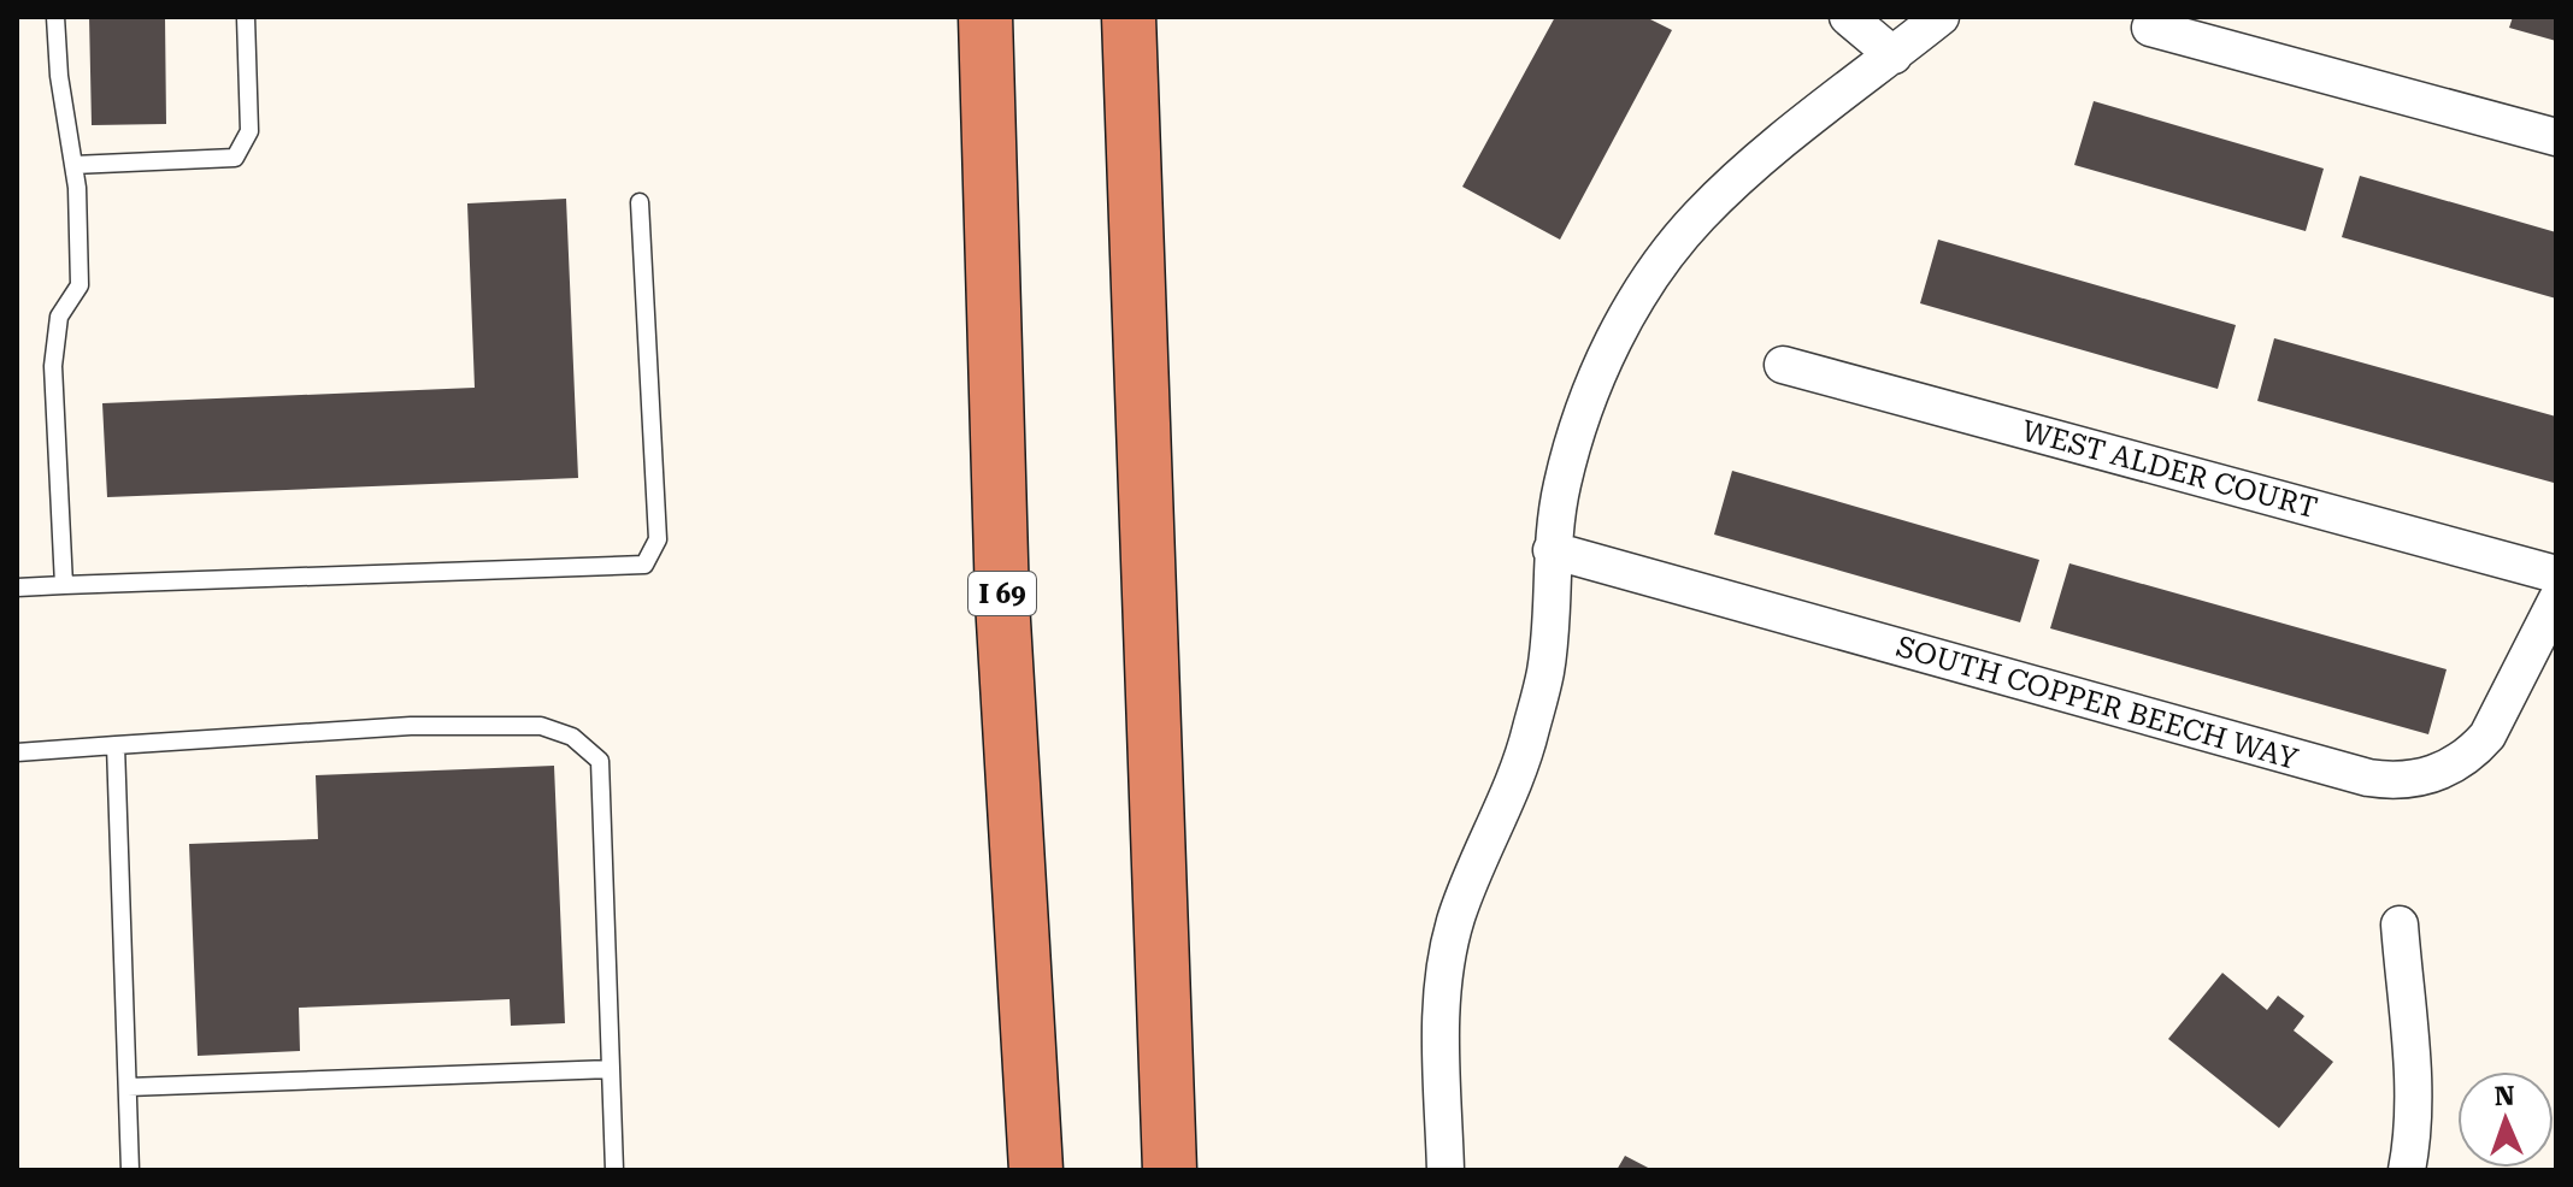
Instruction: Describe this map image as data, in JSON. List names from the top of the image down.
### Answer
{
  "streets": {
    "highway": ["I 69"],
    "street": ["WEST ALDER COURT", "SOUTH COPPER BEECH WAY"]
  },
  "north": "top"
}
